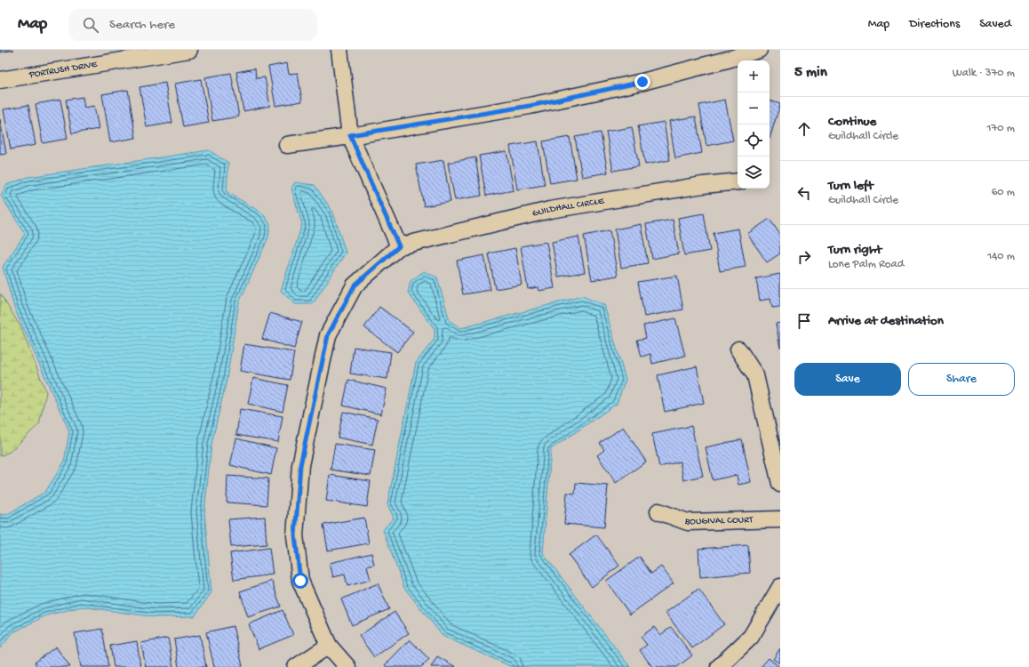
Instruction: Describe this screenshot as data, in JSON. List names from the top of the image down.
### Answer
{
  "streets": {
    "street": ["PORTRUSH DRIVE", "GUILDHALL CIRCLE", "BOUGIVAL COURT"]
  },
  "page": {
    "header": "Map",
    "search": "Search here",
    "nav": ["Map", "Directions", "Saved"],
    "heading": ["5 min", "Walk · 370 m"],
    "map_buttons": ["+", "−"],
    "list": [
      ["Continue", "Guildhall Circle", "170 m"],
      ["Turn left", "Guildhall Circle", "60 m"],
      ["Turn right", "Lone Palm Road", "140 m"],
      "Arrive at destination"
    ],
    "buttons": ["Save", "Share"]
  }
}
